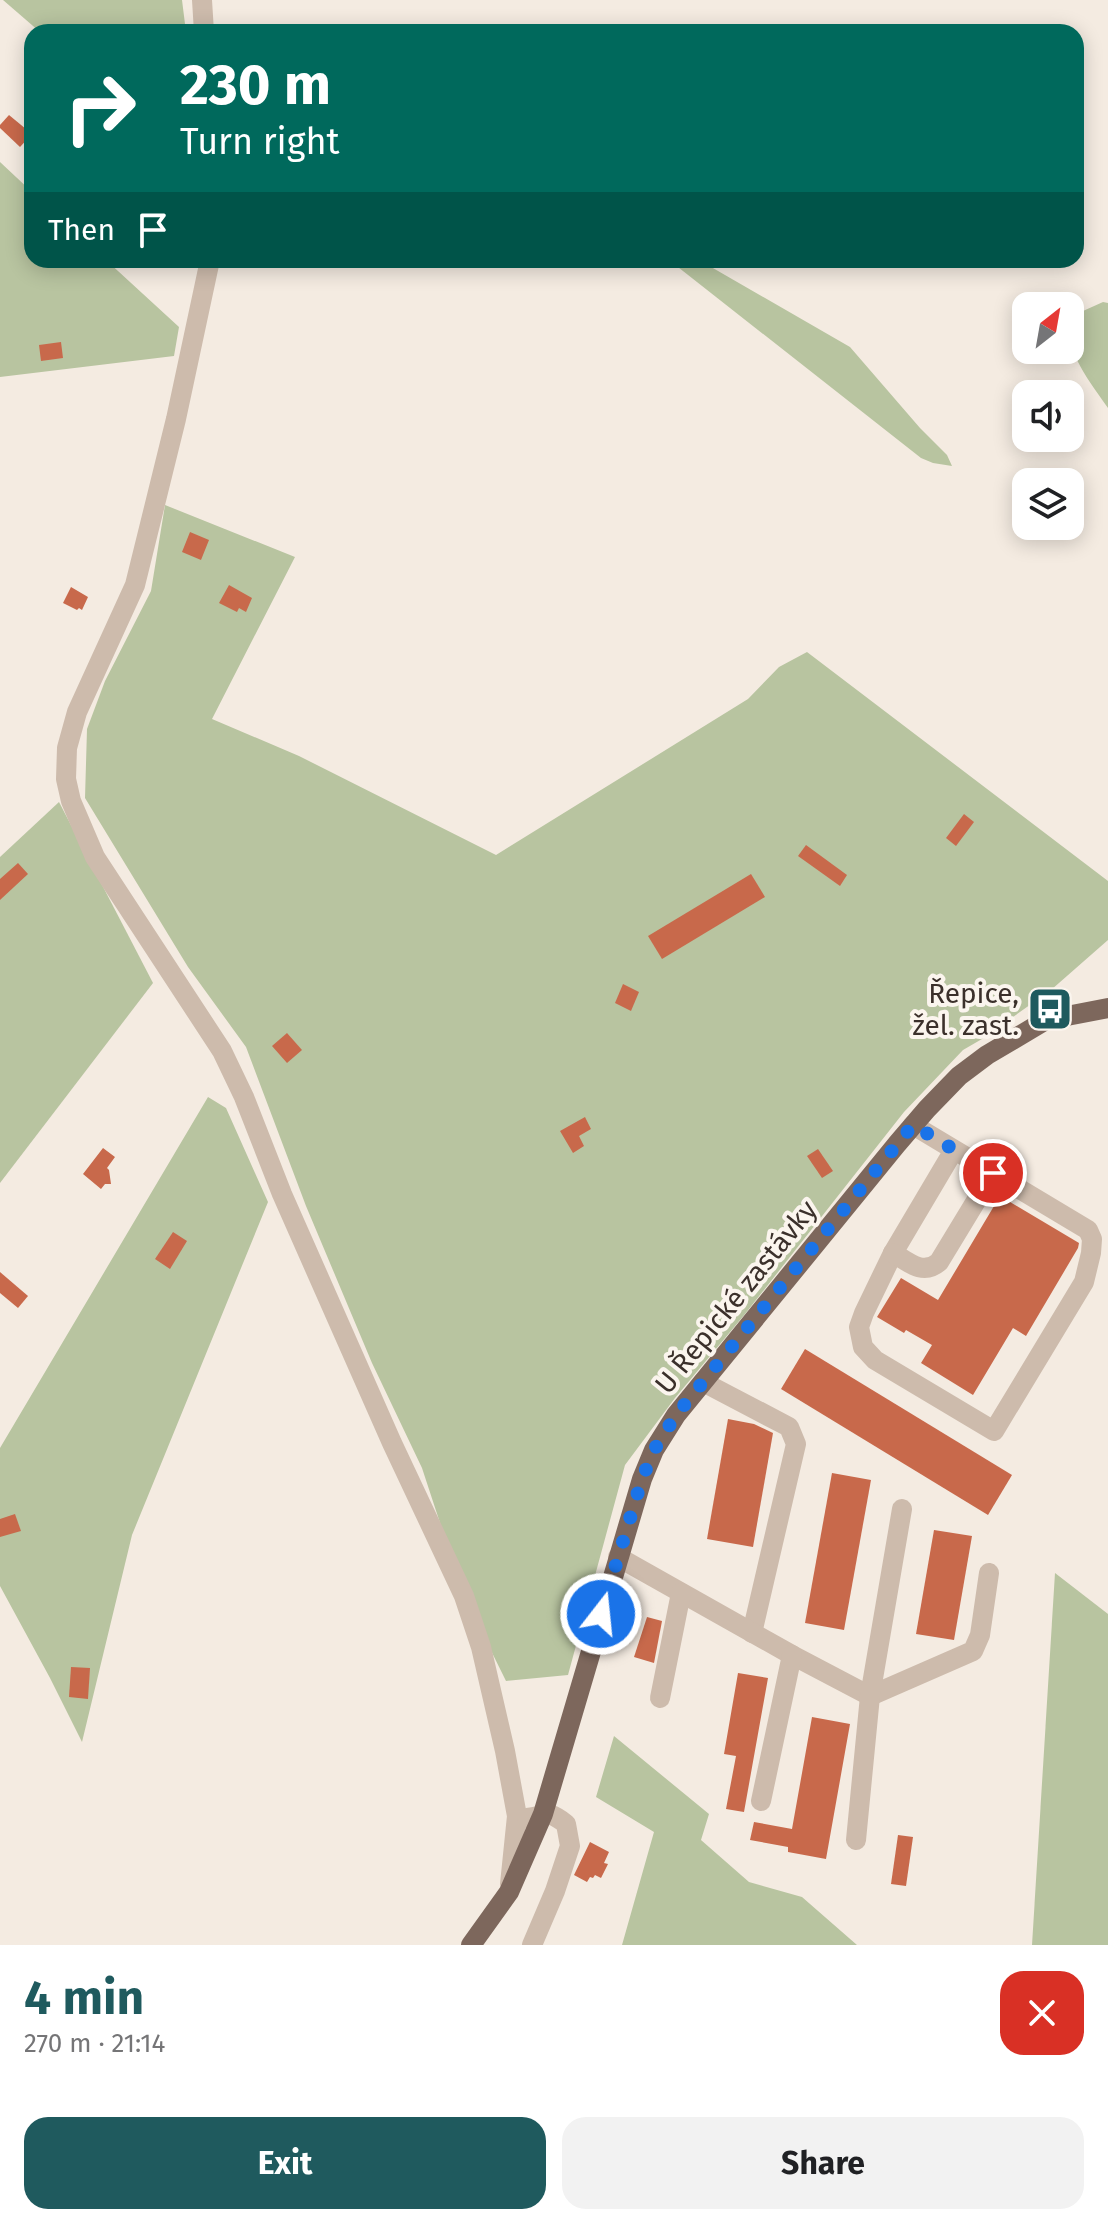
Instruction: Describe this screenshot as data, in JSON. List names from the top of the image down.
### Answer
{
  "streets": {
    "main road": ["U Řepické zastávky"]
  },
  "places": {
    "bus stop": ["Řepice, žel. zast."]
  },
  "north": "top right",
  "page": {
    "turn": ["230 m", "Turn right"],
    "then": "Then",
    "heading": ["4 min", "270 m · 21:14"],
    "buttons": ["Exit", "Share"]
  }
}
